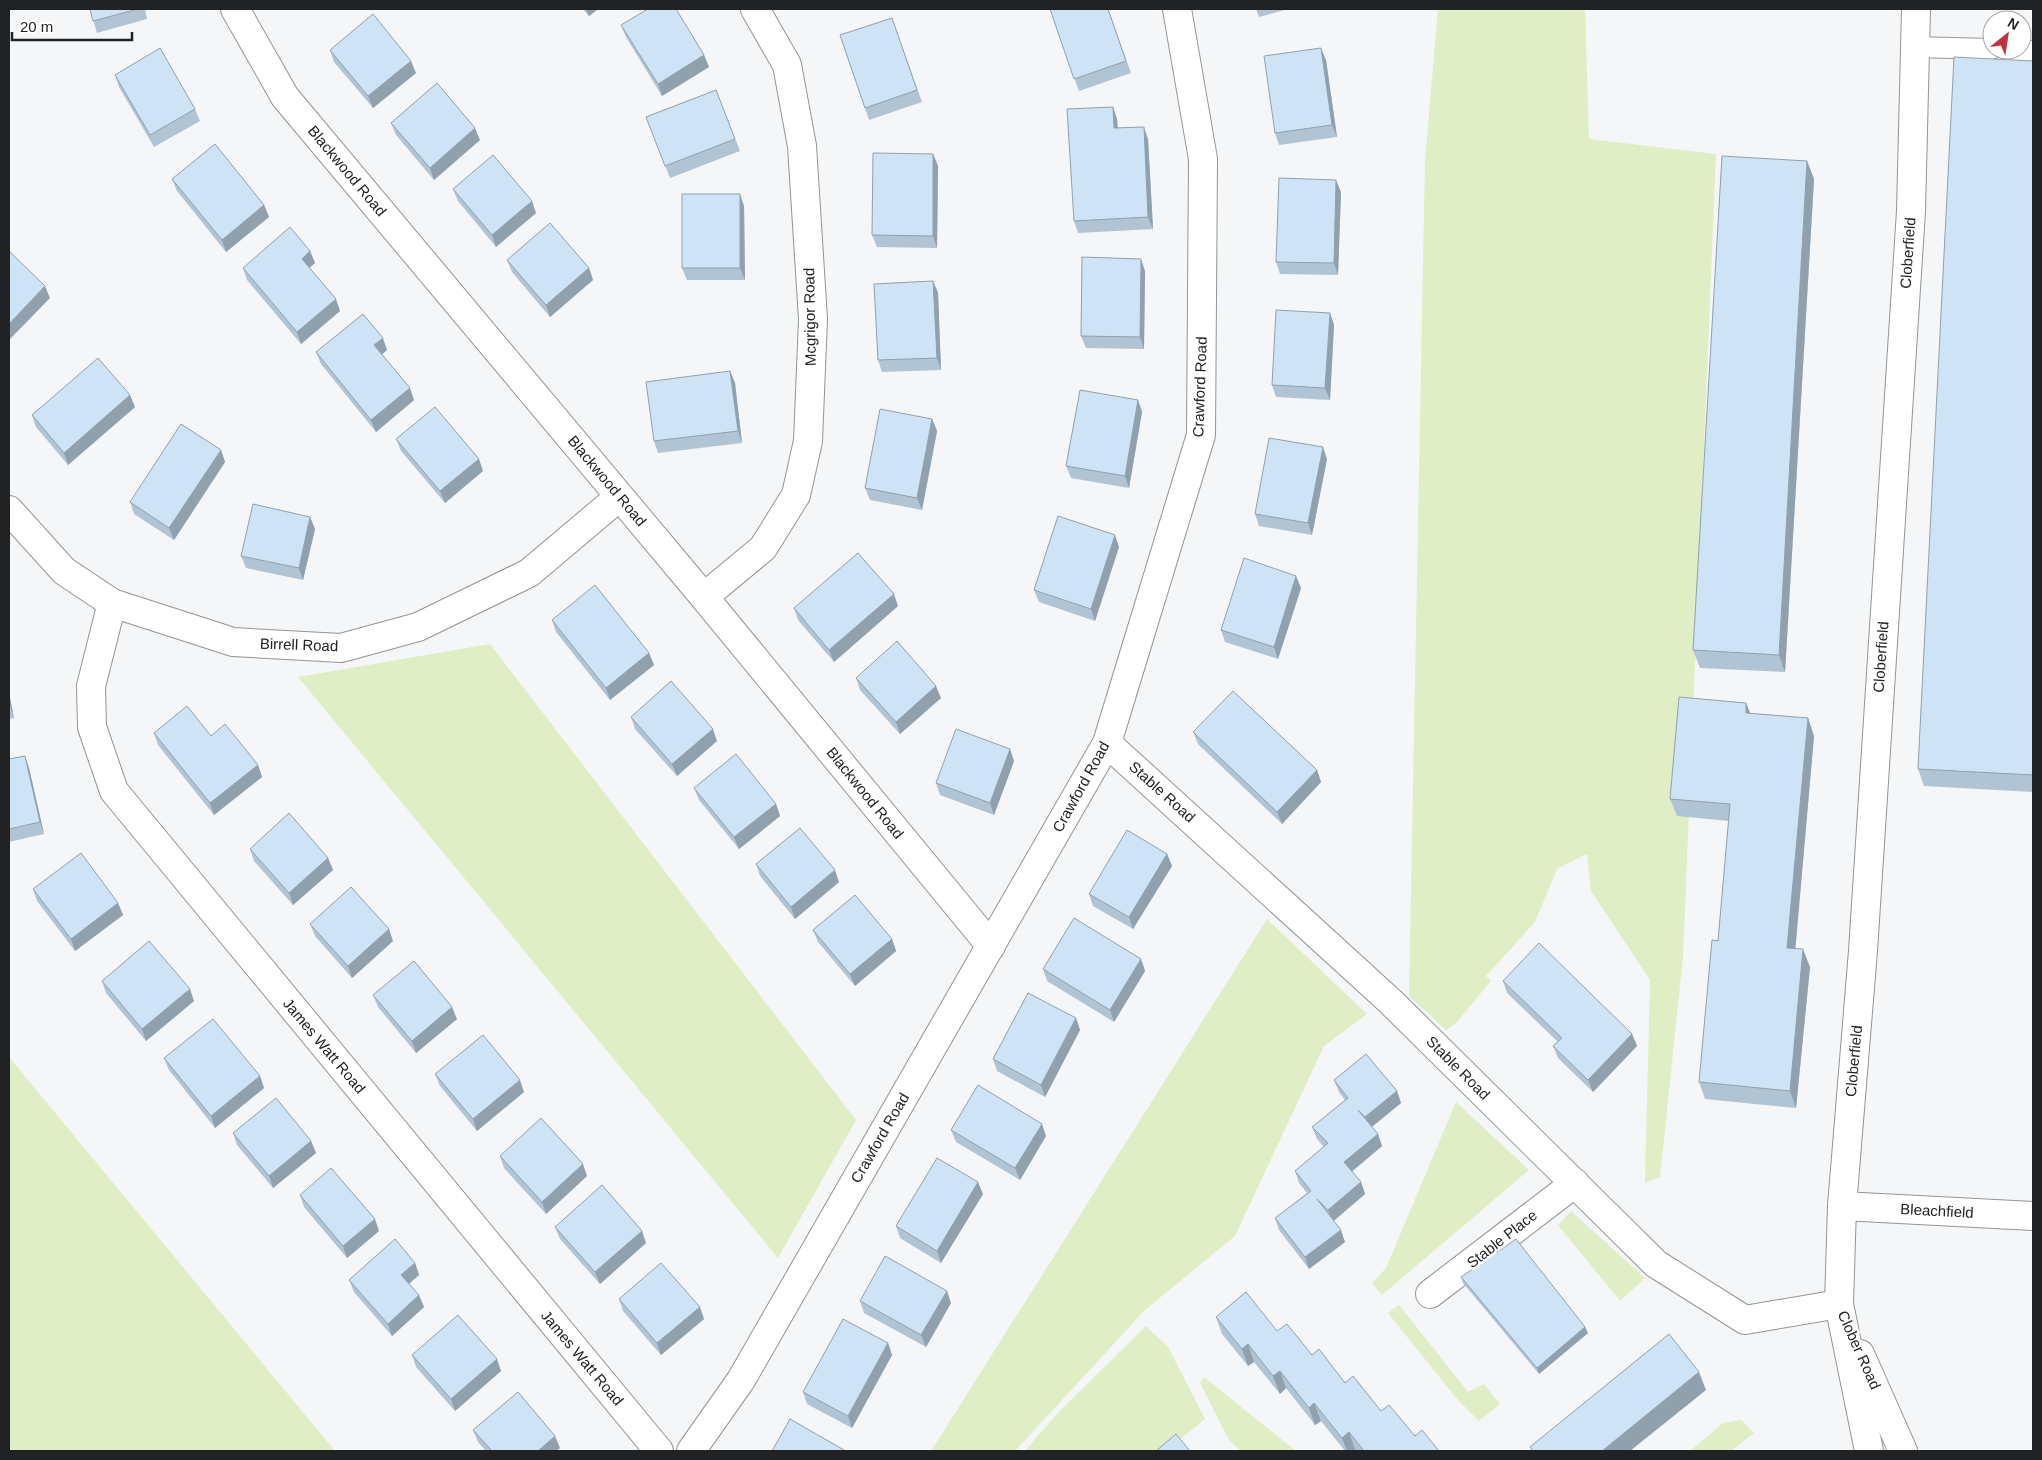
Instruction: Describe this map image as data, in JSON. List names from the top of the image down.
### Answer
{
  "streets": {
    "street": [
      "Blackwood Road",
      "Cloberfield",
      "Mcgrigor Road",
      "Crawford Road",
      "Birrell Road",
      "Stable Road",
      "James Watt Road",
      "Bleachfield",
      "Stable Place",
      "Clober Road"
    ]
  },
  "crossings": [
    ["Blackwood Road", "Mcgrigor Road"],
    ["Blackwood Road", "Crawford Road"],
    ["Blackwood Road", "Birrell Road"],
    ["Cloberfield", "Stable Road"],
    ["Cloberfield", "Bleachfield"],
    ["Cloberfield", "Clober Road"],
    ["Crawford Road", "Stable Road"],
    ["Birrell Road", "James Watt Road"],
    ["Stable Road", "Stable Place"],
    ["Stable Road", "Clober Road"]
  ],
  "scale_bar": "20 m",
  "north": "top right"
}
